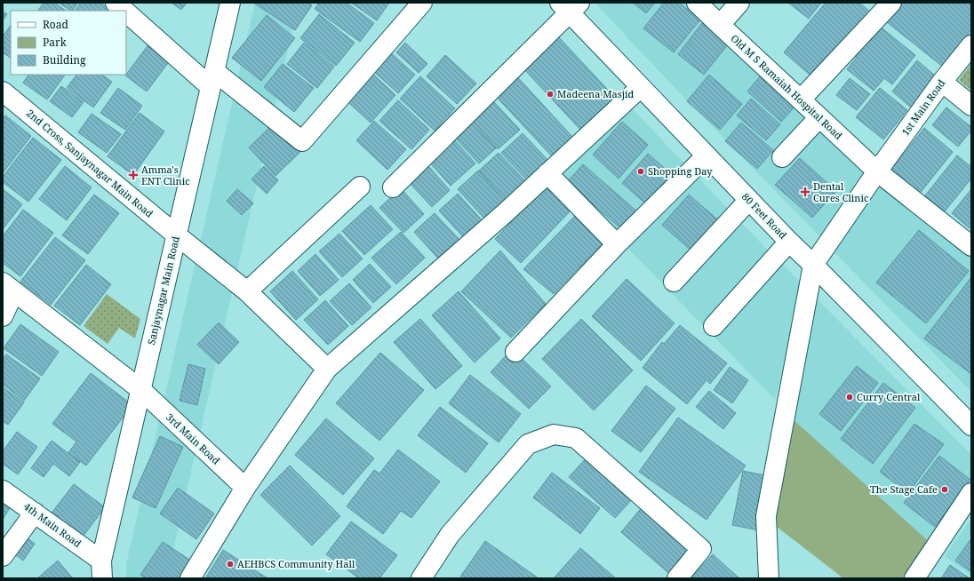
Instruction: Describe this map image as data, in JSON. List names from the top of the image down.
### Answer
{
  "streets": {
    "street": [
      "Old M S Ramaiah Hospital Road",
      "1st Main Road",
      "2nd Cross, Sanjaynagar Main Road",
      "80 Feet Road",
      "Sanjaynagar Main Road",
      "3rd Main Road",
      "4th Main Road"
    ]
  },
  "crossings": [
    ["Old M S Ramaiah Hospital Road", "1st Main Road"],
    ["1st Main Road", "80 Feet Road"],
    ["2nd Cross, Sanjaynagar Main Road", "Sanjaynagar Main Road"],
    ["Sanjaynagar Main Road", "3rd Main Road"],
    ["Sanjaynagar Main Road", "4th Main Road"]
  ],
  "places": {
    "other": [
      "Madeena Masjid",
      "Shopping Day",
      "Curry Central",
      "The Stage Cafe",
      "AEHBCS Community Hall"
    ],
    "health": ["Amma's ENT Clinic", "Dental Cures Clinic"]
  },
  "legend": ["Road", "Park", "Building"]
}
